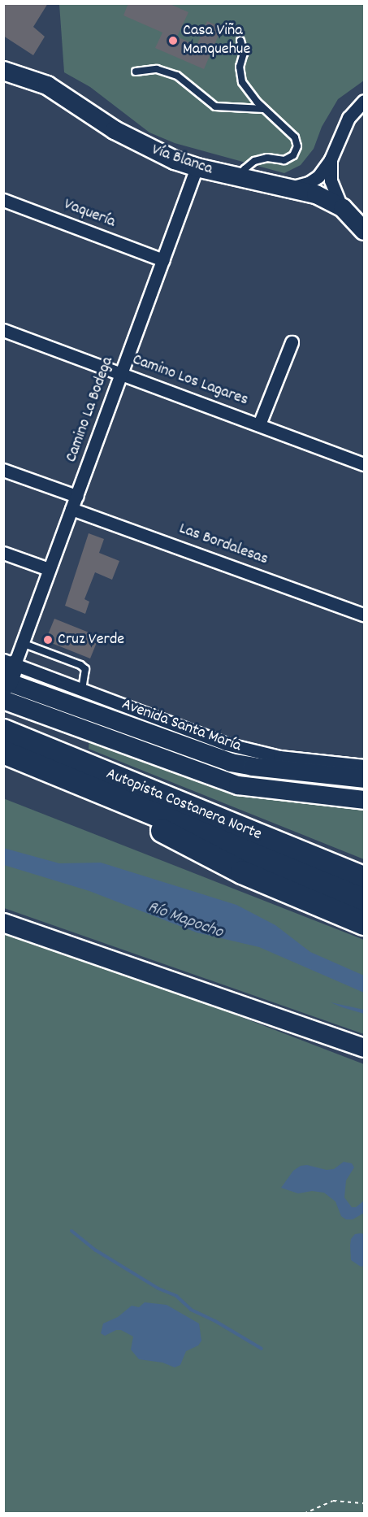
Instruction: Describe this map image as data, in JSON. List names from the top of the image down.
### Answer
{
  "streets": {
    "highway": ["Autopista Costanera Norte"],
    "main road": ["Vía Blanca", "Avenida Santa María"],
    "street": [
      "Vaquería",
      "Camino Los Lagares",
      "Camino La Bodega",
      "Las Bordalesas"
    ]
  },
  "crossings": [
    ["Vía Blanca", "Camino La Bodega"],
    ["Vaquería", "Camino La Bodega"],
    ["Camino Los Lagares", "Camino La Bodega"],
    ["Camino La Bodega", "Las Bordalesas"],
    ["Camino La Bodega", "Avenida Santa María"]
  ],
  "water": ["Río Mapocho"],
  "places": ["Casa Viña Manquehue", "Cruz Verde"]
}
